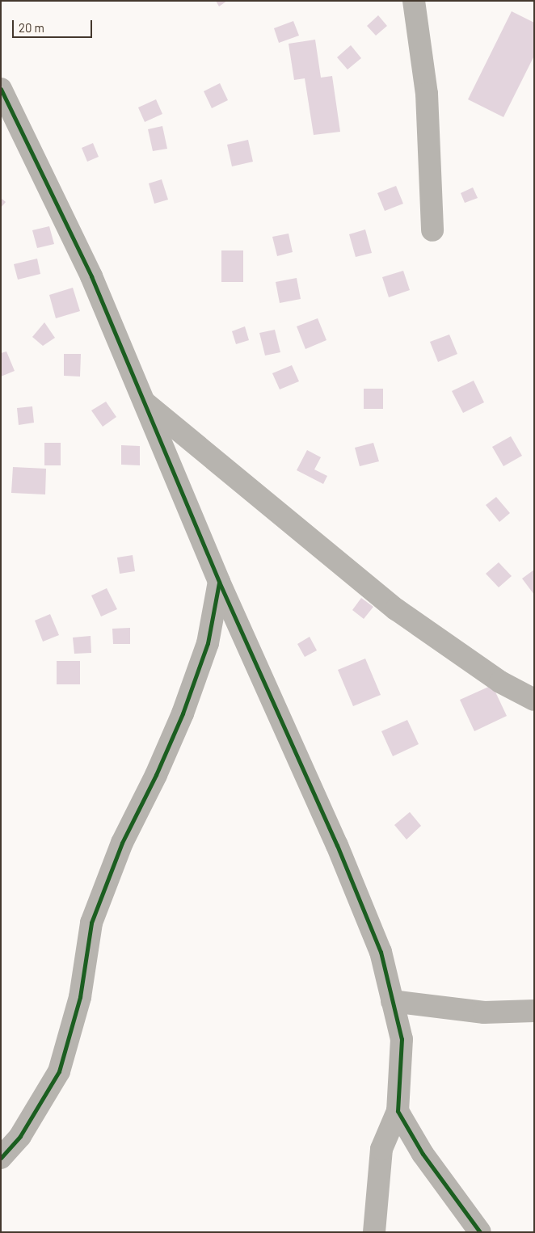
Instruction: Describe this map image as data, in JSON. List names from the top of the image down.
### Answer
{
  "scale_bar": "20 m"
}
